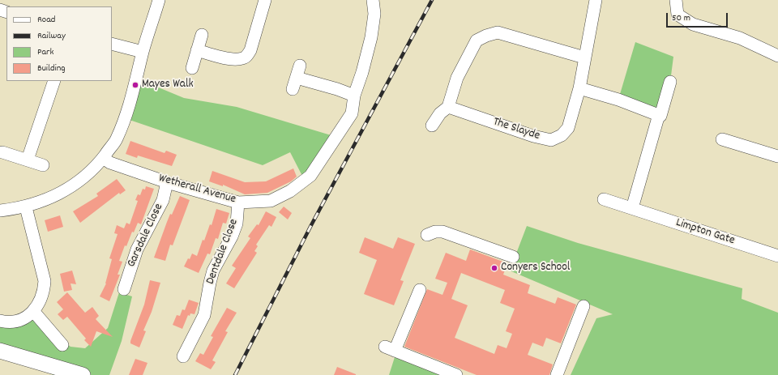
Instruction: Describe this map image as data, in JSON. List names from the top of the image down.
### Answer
{
  "streets": {
    "street": [
      "The Slayde",
      "Wetherall Avenue",
      "Limpton Gate",
      "Garsdale Close",
      "Dentdale Close"
    ]
  },
  "crossings": [
    ["Wetherall Avenue", "Garsdale Close"],
    ["Wetherall Avenue", "Dentdale Close"]
  ],
  "places": ["Mayes Walk", "Conyers School"],
  "legend": [
    "Road",
    "Railway",
    "Park",
    "Building"
  ],
  "scale_bar": "50 m"
}
